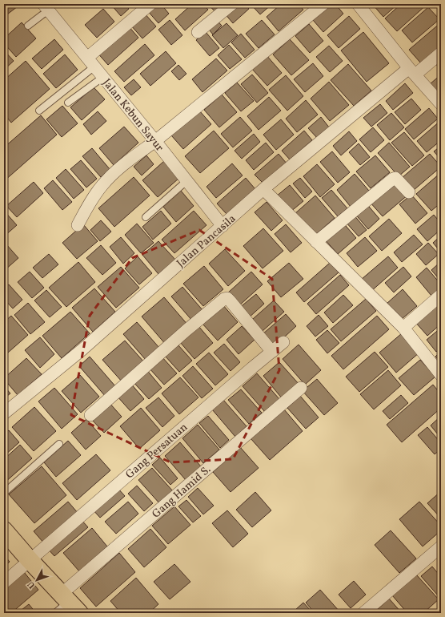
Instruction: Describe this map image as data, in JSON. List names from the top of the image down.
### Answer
{
  "streets": {
    "street": [
      "Jalan Kebun Sayur",
      "Jalan Pancasila",
      "Gang Persatuan",
      "Gang Hamid S."
    ]
  },
  "crossings": [
    ["Jalan Kebun Sayur", "Jalan Pancasila"]
  ],
  "north": "bottom left"
}
